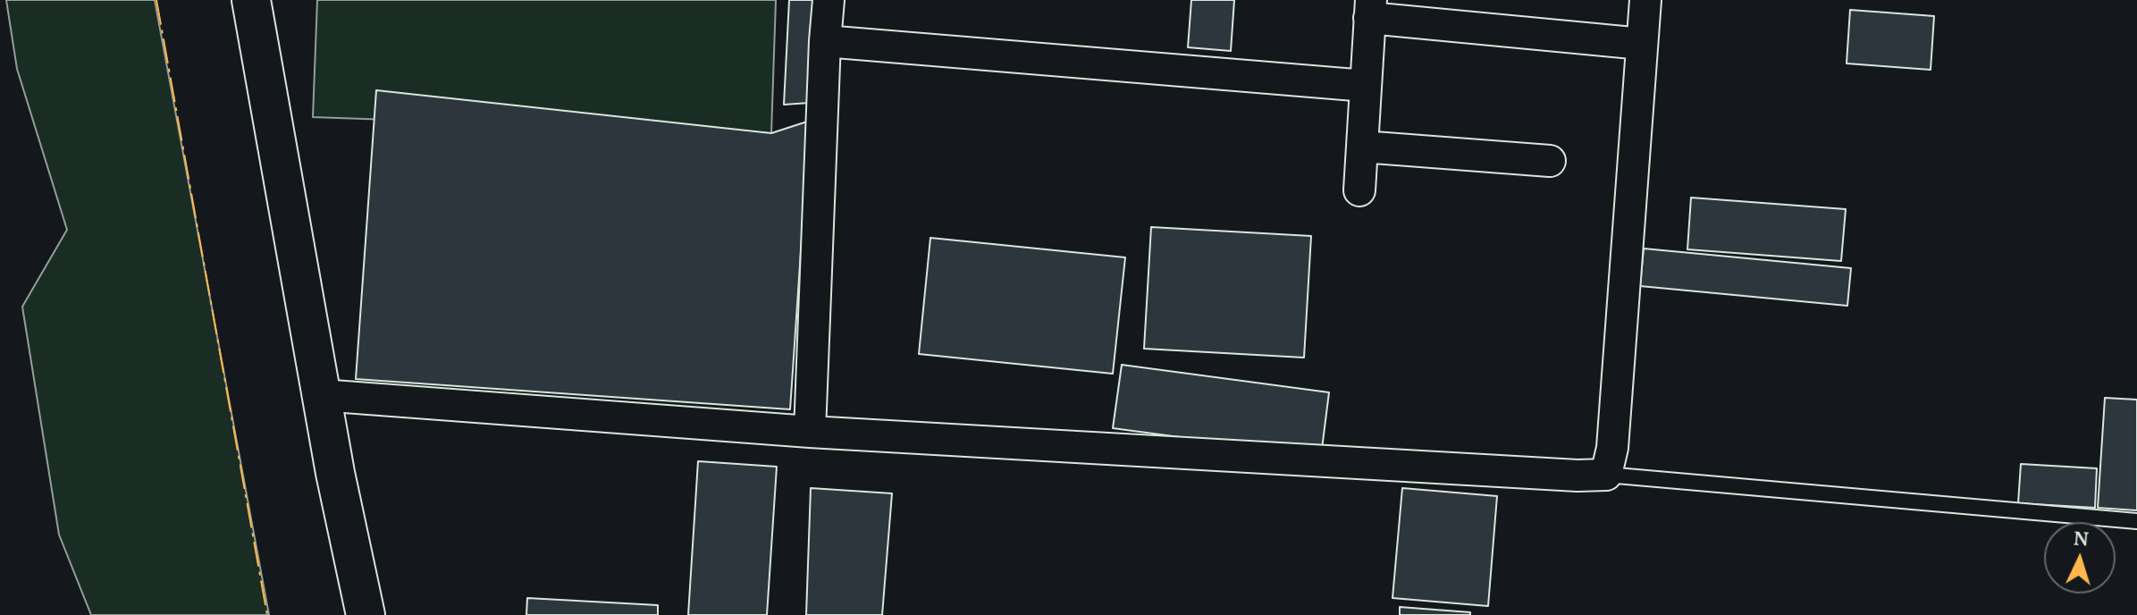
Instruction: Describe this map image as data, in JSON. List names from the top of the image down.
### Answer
{
  "north": "top"
}
